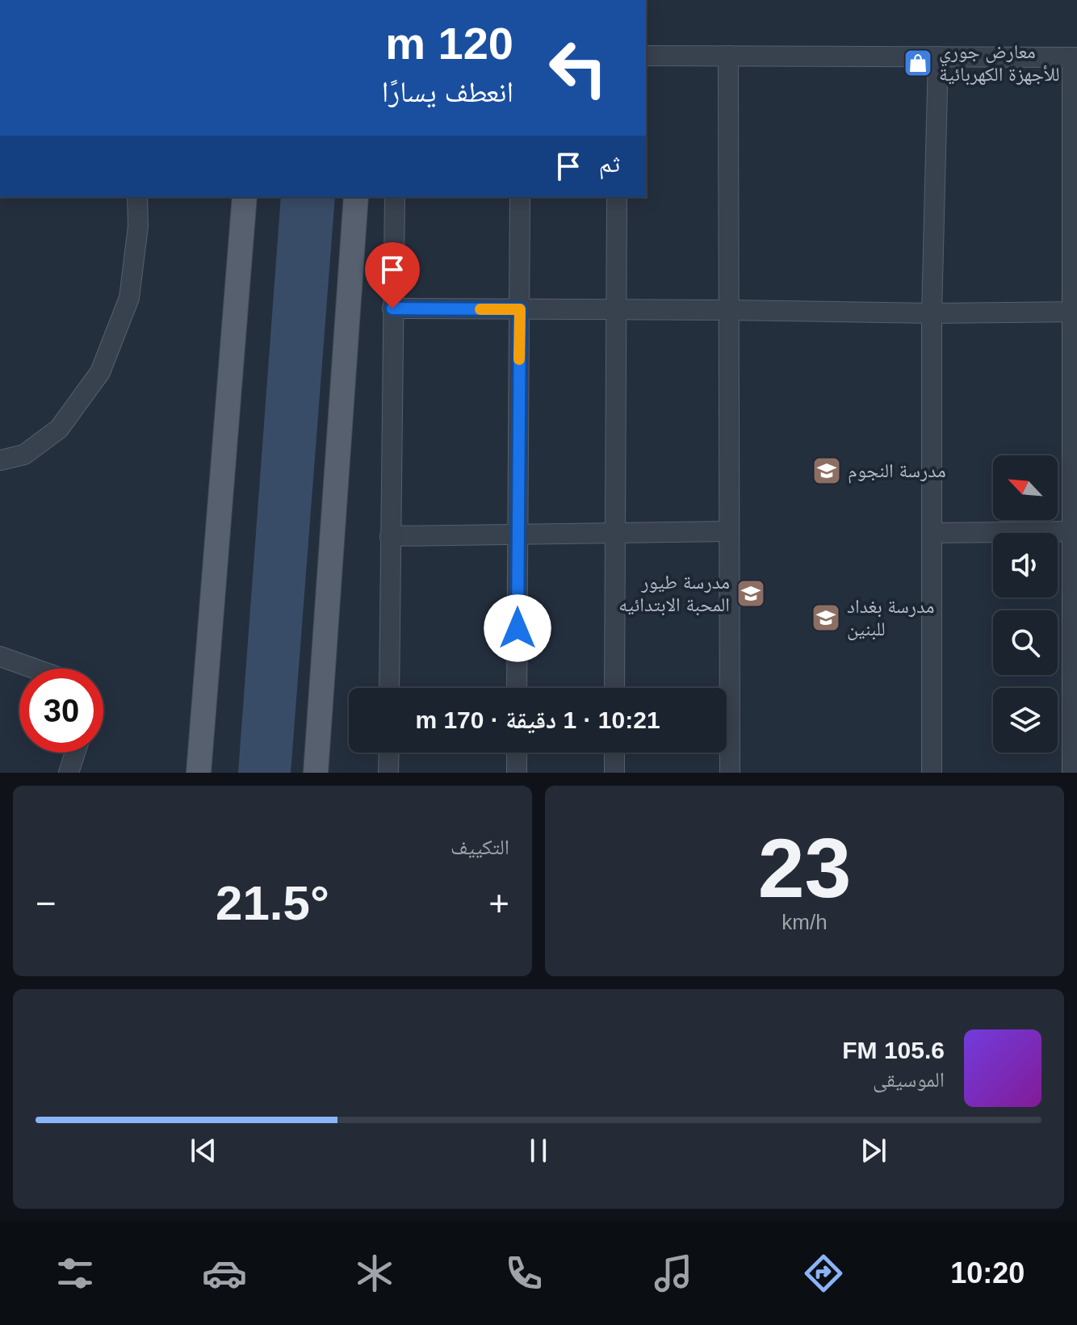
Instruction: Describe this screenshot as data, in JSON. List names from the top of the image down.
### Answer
{
  "places": {
    "shop": ["معارض جوري للأجهزة الكهربائية"],
    "school or university": ["مدرسة النجوم", "مدرسة طيور المحبة الابتدائيه", "مدرسة بغداد للبنين"]
  },
  "north": "top left",
  "page": {
    "turn": ["120 m", "انعطف يسارًا"],
    "then": "ثم",
    "limit": "30",
    "trip": "10:21 · 1 دقيقة · 170 m",
    "tile": [
      ["23", "km/h"],
      "التكييف"
    ],
    "heat": ["−", "21.5°", "+"],
    "song": ["105.6 FM", "الموسيقى"],
    "tabs": "10:20"
  }
}
